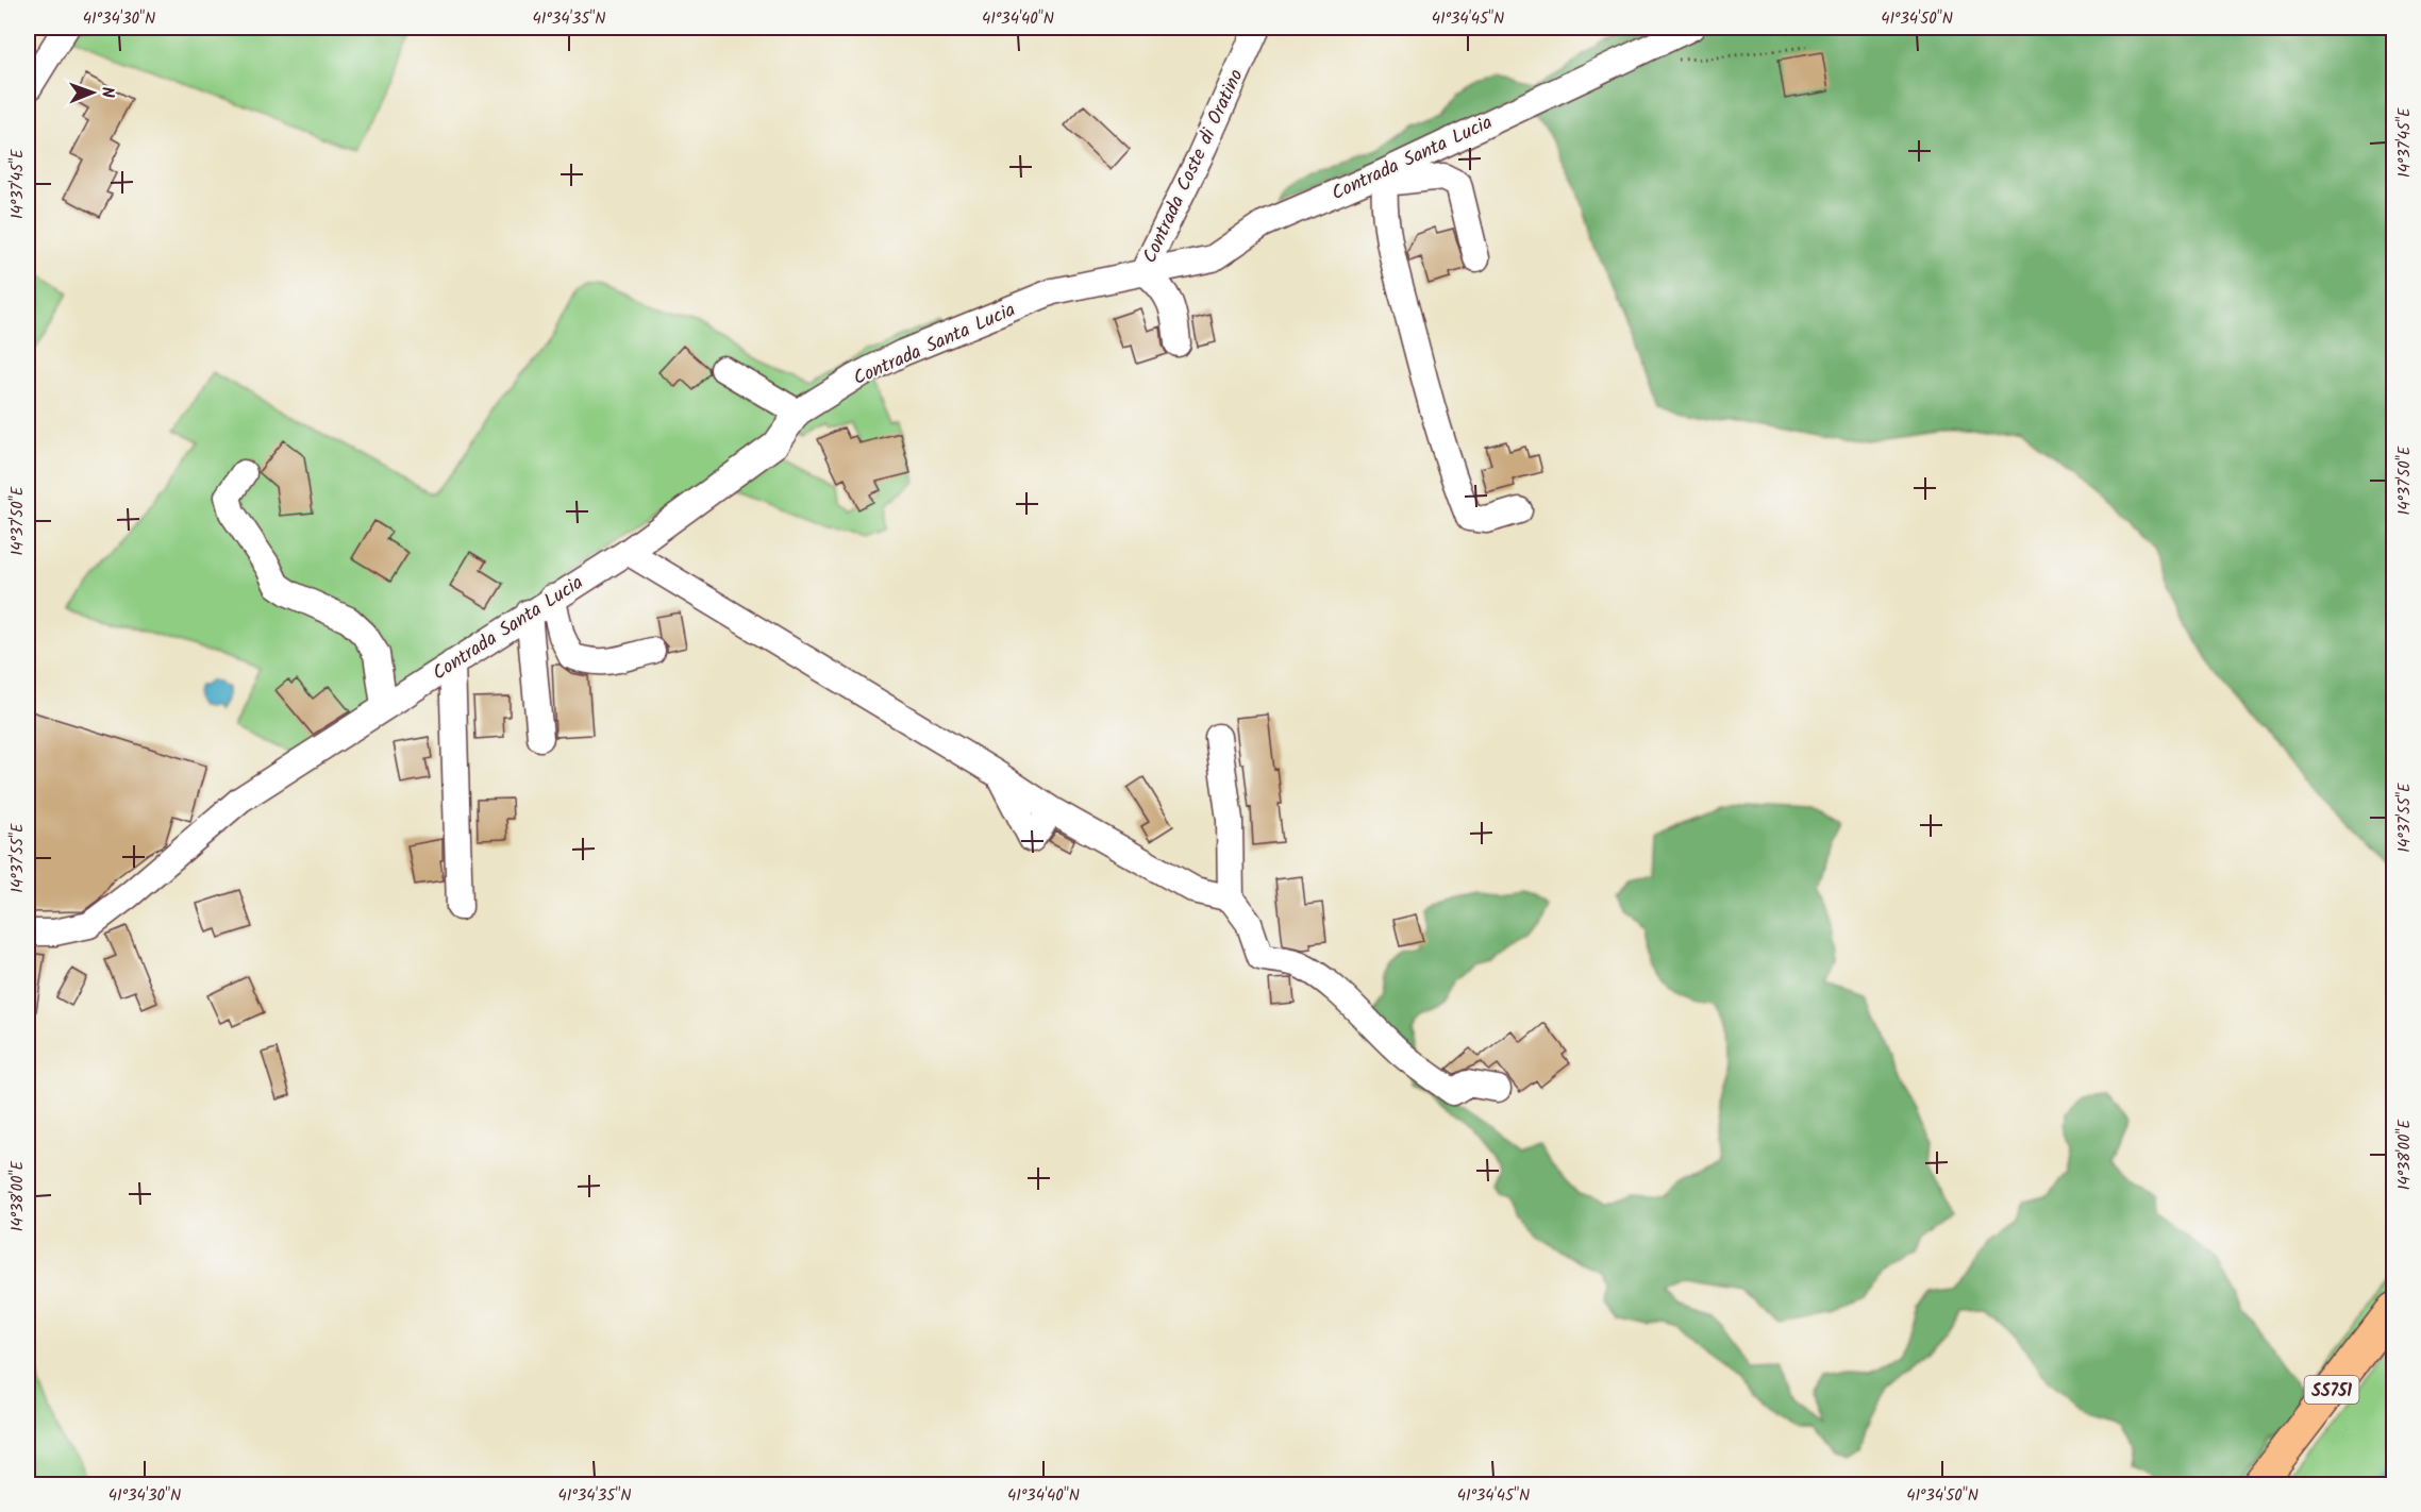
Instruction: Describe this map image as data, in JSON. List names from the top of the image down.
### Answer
{
  "streets": {
    "main road": ["SS751"],
    "street": ["Contrada Santa Lucia", "Contrada Coste di Oratino"]
  },
  "crossings": [
    ["Contrada Santa Lucia", "Contrada Coste di Oratino"]
  ],
  "north": "right",
  "coordinates": [
    "41°34'30\"N",
    "41°34'35\"N",
    "41°34'40\"N",
    "41°34'45\"N",
    "41°34'50\"N",
    "14°37'45\"E",
    "14°37'50\"E",
    "14°37'55\"E",
    "14°38'00\"E"
  ]
}
